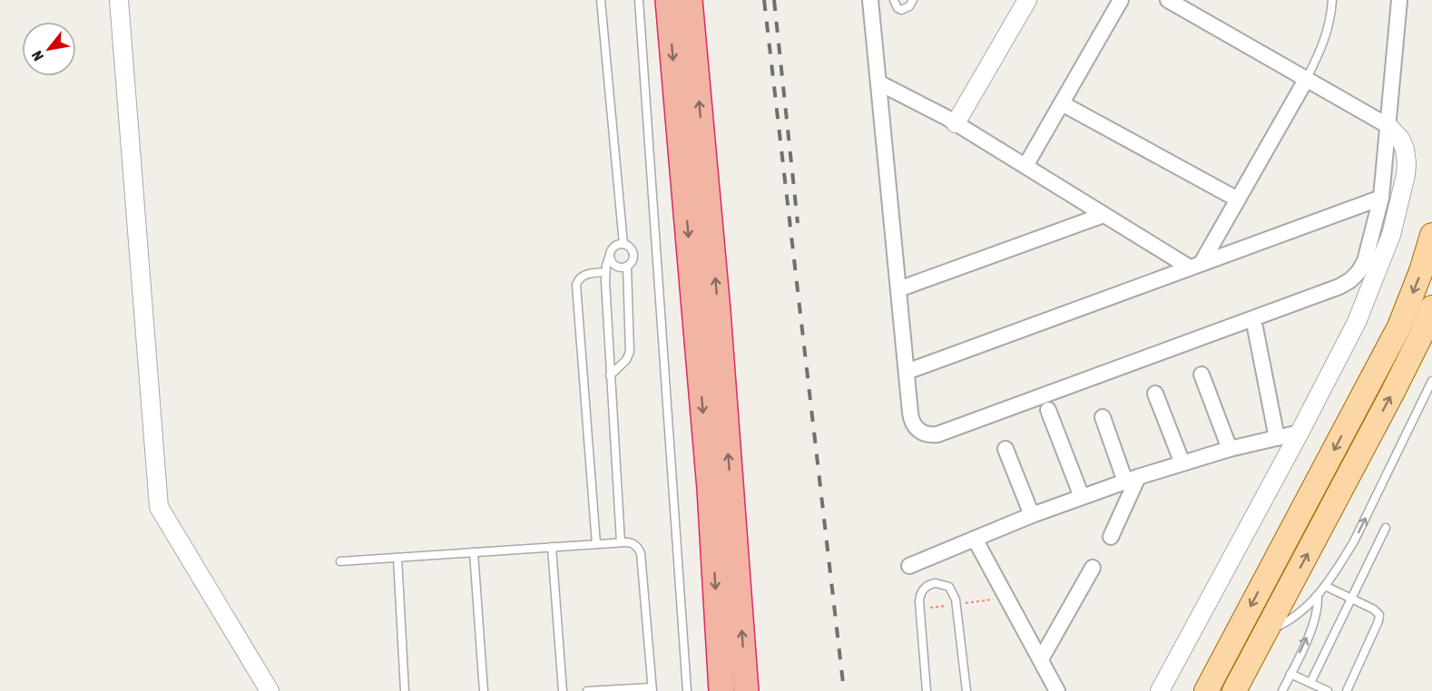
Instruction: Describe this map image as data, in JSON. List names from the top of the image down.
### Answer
{
  "north": "bottom left"
}
